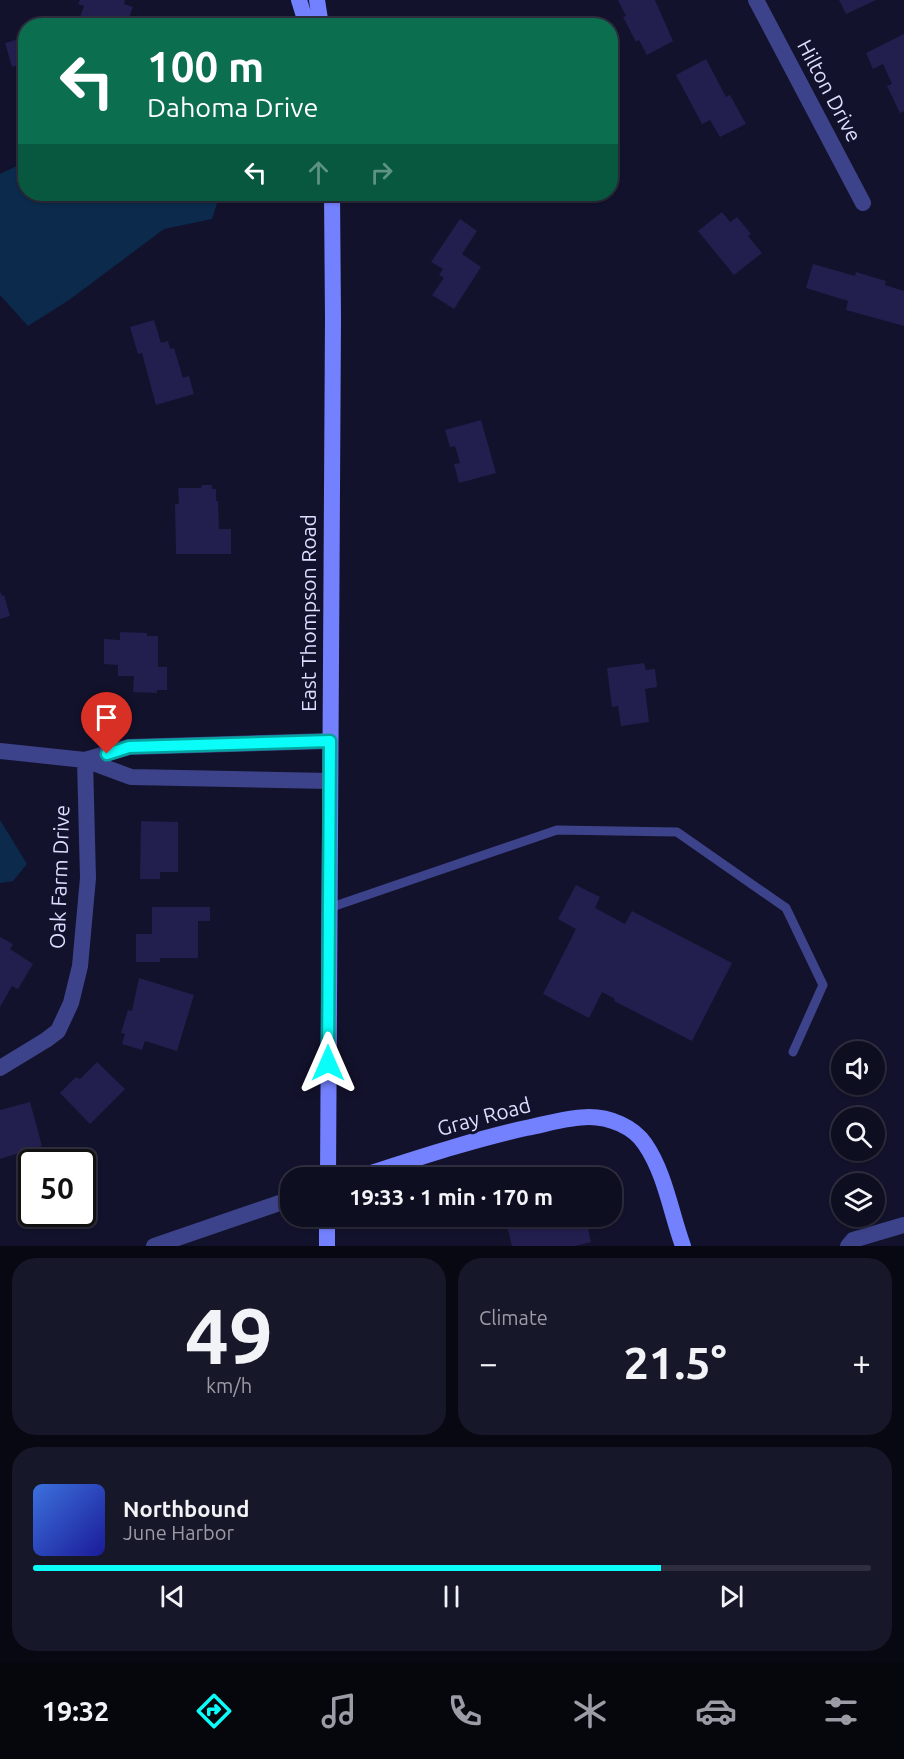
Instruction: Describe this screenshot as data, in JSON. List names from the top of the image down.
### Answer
{
  "streets": {
    "main road": ["East Thompson Road", "Gray Road"],
    "street": ["Hilton Drive", "Oak Farm Drive"]
  },
  "page": {
    "turn": ["100 m", "Dahoma Drive"],
    "limit": "50",
    "trip": "19:33 · 1 min · 170 m",
    "tile": [
      ["49", "km/h"],
      "Climate"
    ],
    "heat": ["−", "21.5°", "+"],
    "song": ["Northbound", "June Harbor"],
    "tabs": "19:32"
  }
}
